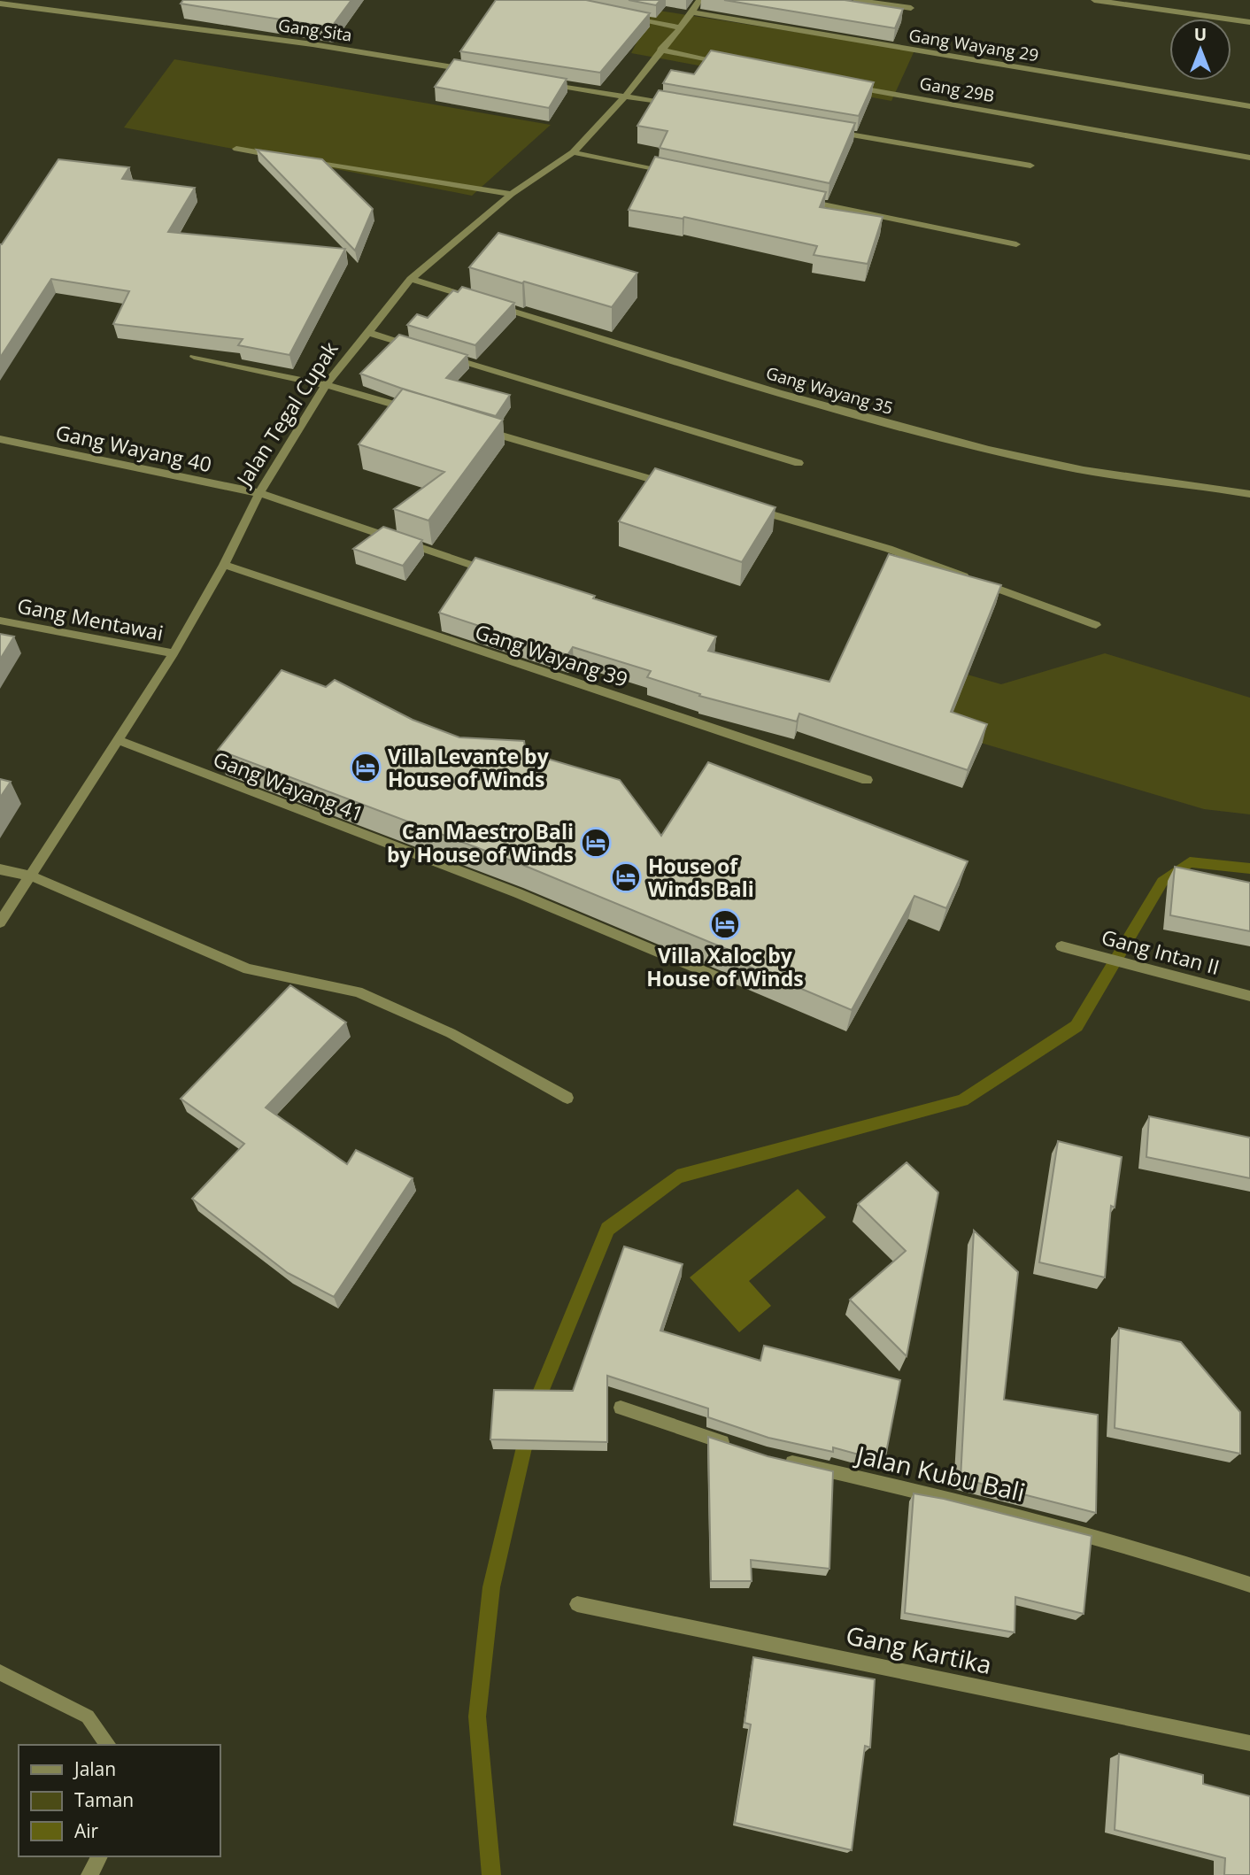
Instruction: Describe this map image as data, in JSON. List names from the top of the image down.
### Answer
{
  "streets": {
    "street": [
      "Gang Sita",
      "Gang Wayang 29",
      "Gang 29B",
      "Gang Wayang 35",
      "Jalan Tegal Cupak",
      "Gang Wayang 40",
      "Gang Mentawai",
      "Gang Wayang 39",
      "Gang Wayang 41",
      "Gang Intan II",
      "Jalan Kubu Bali",
      "Gang Kartika"
    ]
  },
  "crossings": [
    ["Gang Wayang 29", "Jalan Tegal Cupak"],
    ["Jalan Tegal Cupak", "Gang Wayang 40"],
    ["Jalan Tegal Cupak", "Gang Mentawai"],
    ["Jalan Tegal Cupak", "Gang Wayang 39"],
    ["Jalan Tegal Cupak", "Gang Wayang 41"]
  ],
  "places": {
    "hotel": [
      "Villa Levante by House of Winds",
      "Can Maestro Bali by House of Winds",
      "House of Winds Bali",
      "Villa Xaloc by House of Winds"
    ]
  },
  "legend": ["Jalan", "Taman", "Air"],
  "north": "top"
}
